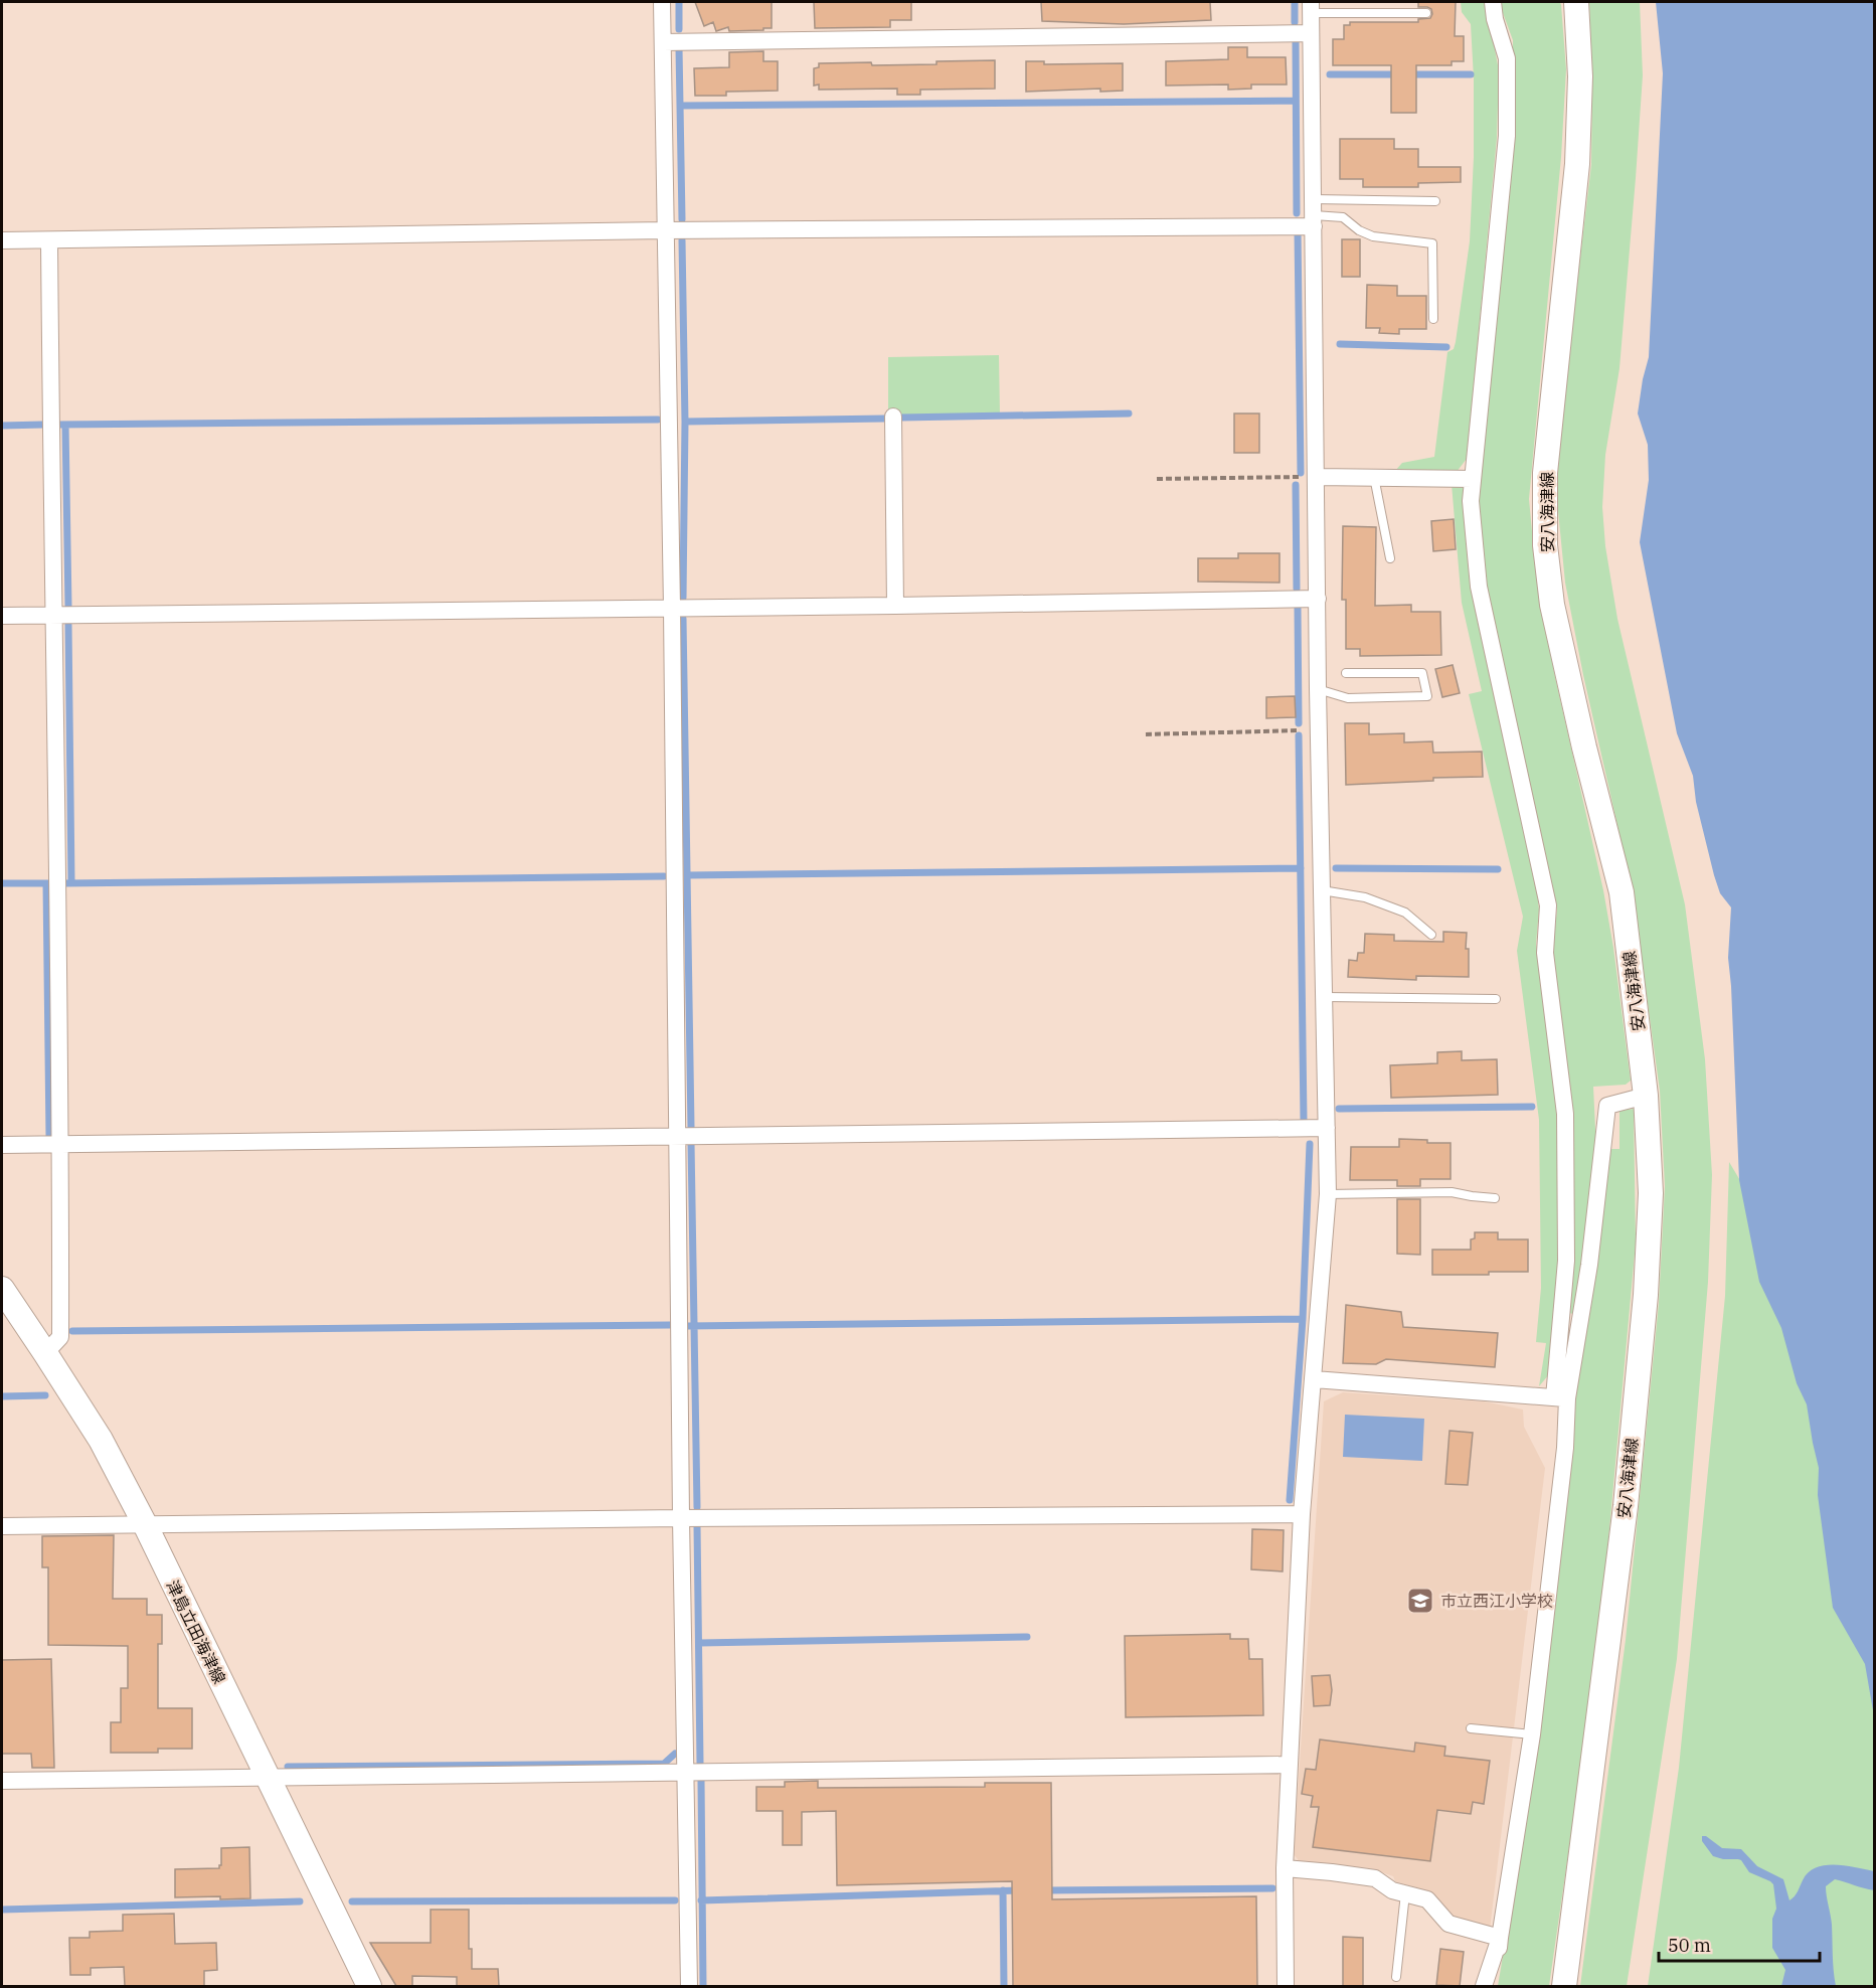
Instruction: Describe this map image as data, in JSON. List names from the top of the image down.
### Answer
{
  "streets": {
    "main road": ["安八海津線", "津島立田海津線"]
  },
  "places": {
    "school or university": ["市立西江小学校"]
  },
  "scale_bar": "50 m"
}
